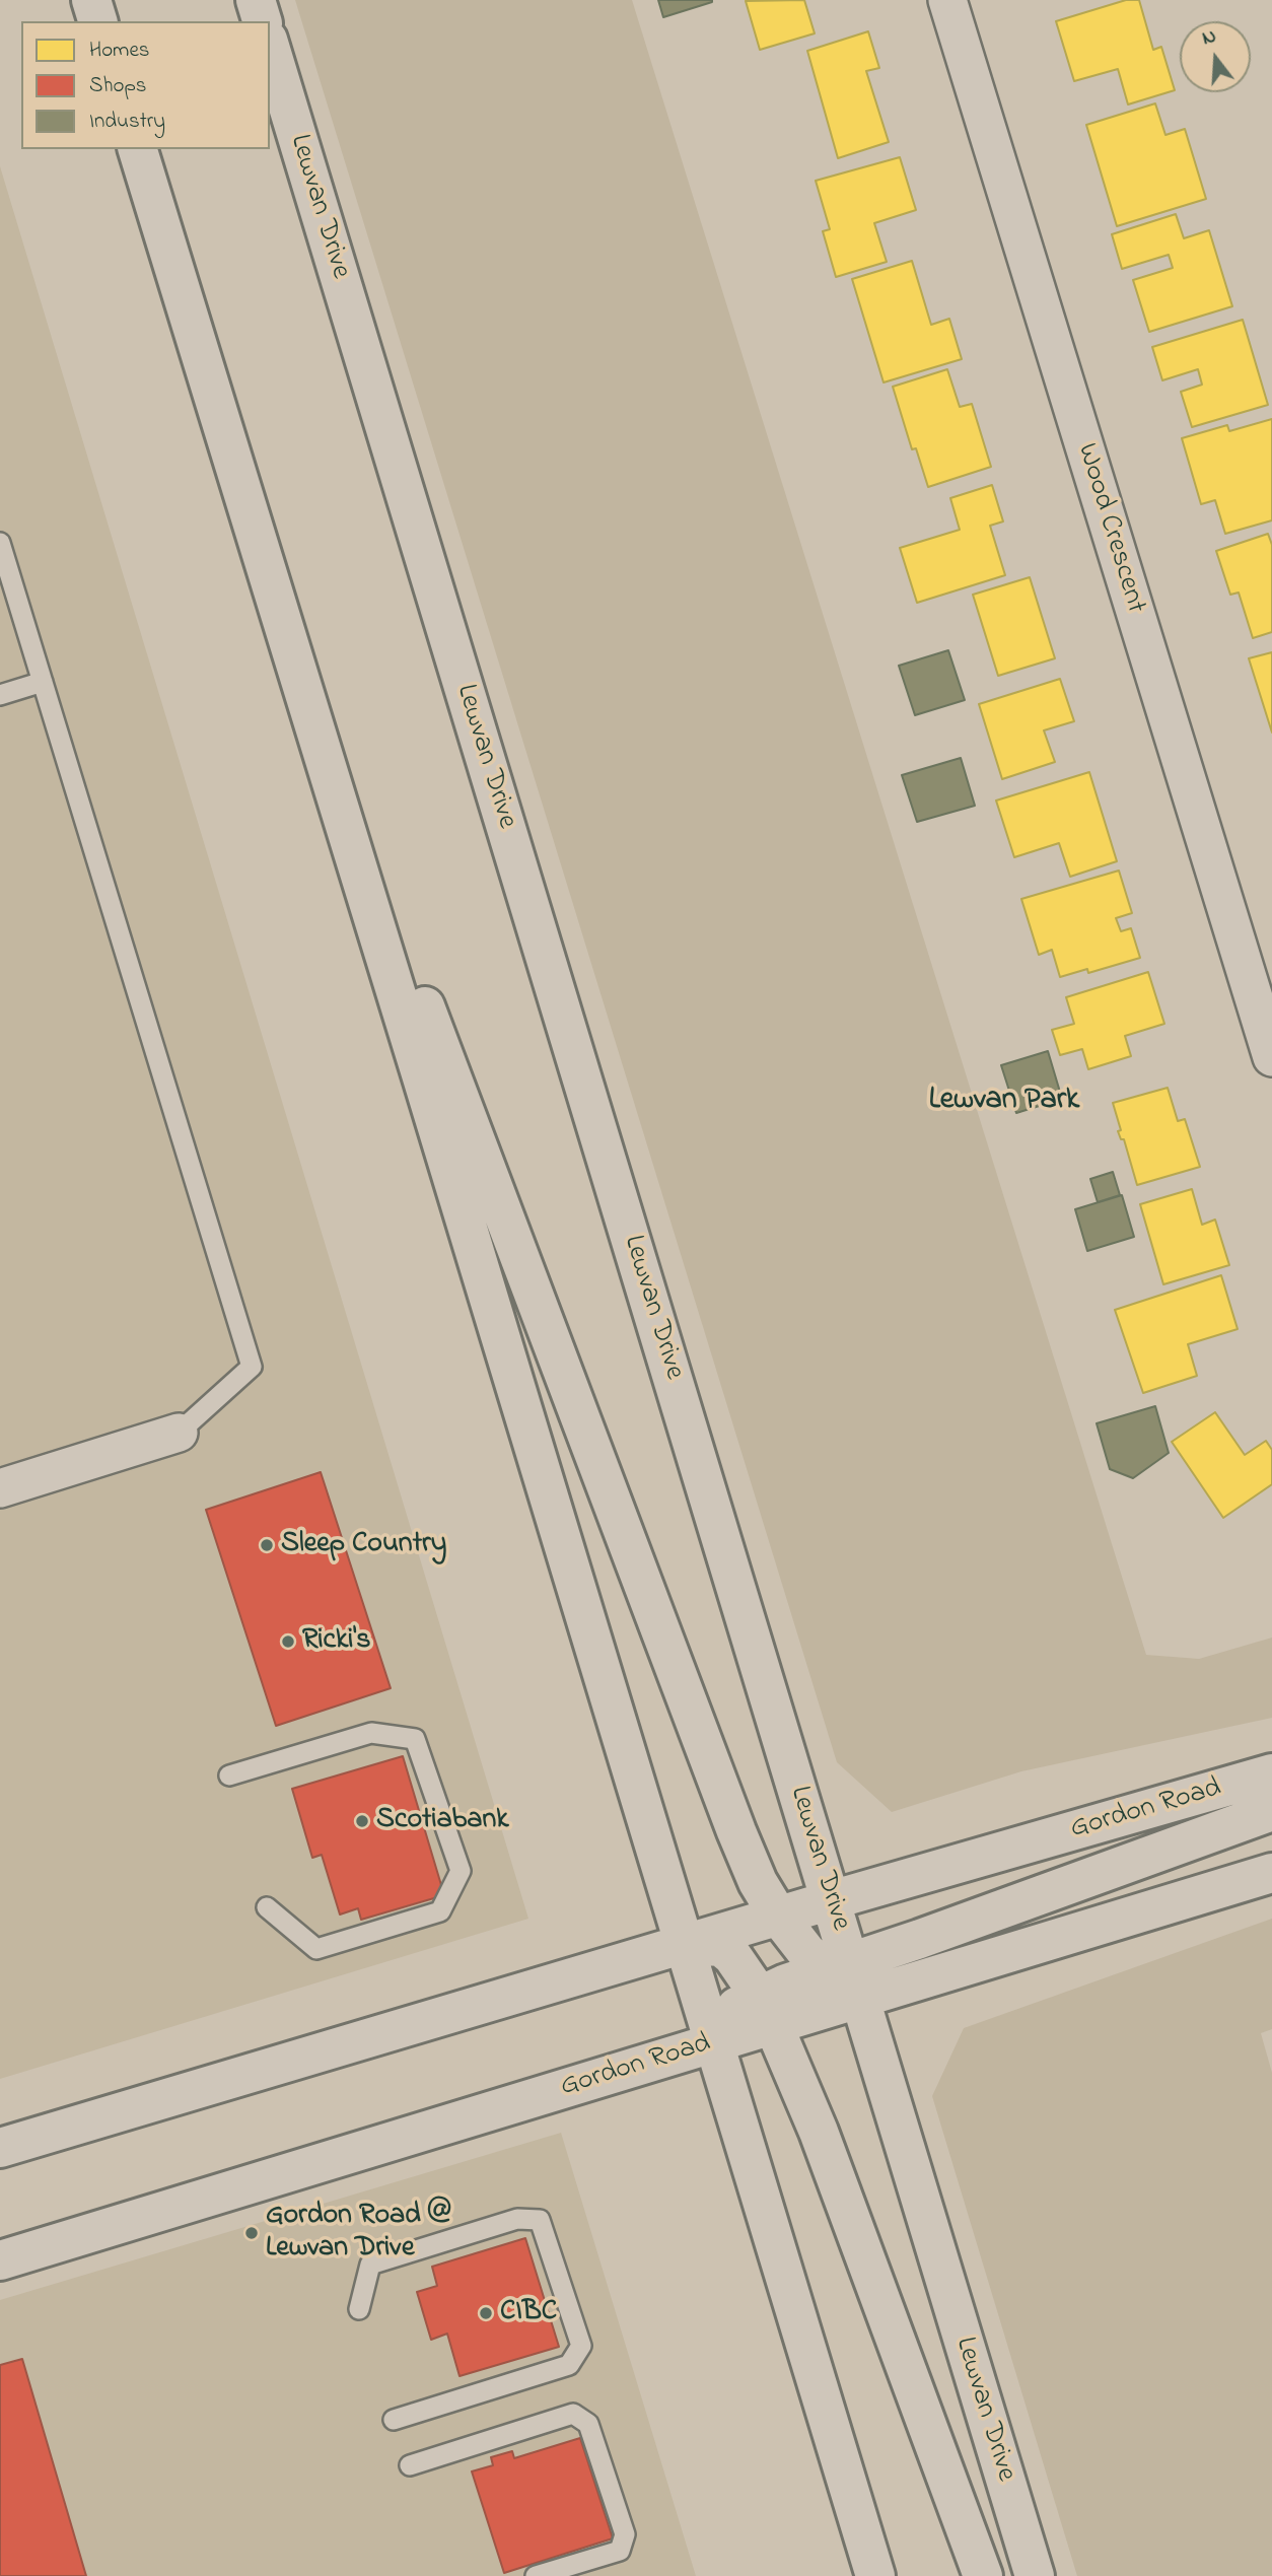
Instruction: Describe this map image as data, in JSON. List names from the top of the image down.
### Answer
{
  "streets": {
    "main road": ["Lewvan Drive", "Gordon Road"],
    "street": ["Wood Crescent"]
  },
  "crossings": [
    ["Lewvan Drive", "Gordon Road"]
  ],
  "districts": ["Lewvan Park"],
  "places": [
    "Sleep Country",
    "Ricki's",
    "Scotiabank",
    "Gordon Road @ Lewvan Drive",
    "CIBC"
  ],
  "legend": ["Homes", "Shops", "Industry"],
  "north": "top"
}
